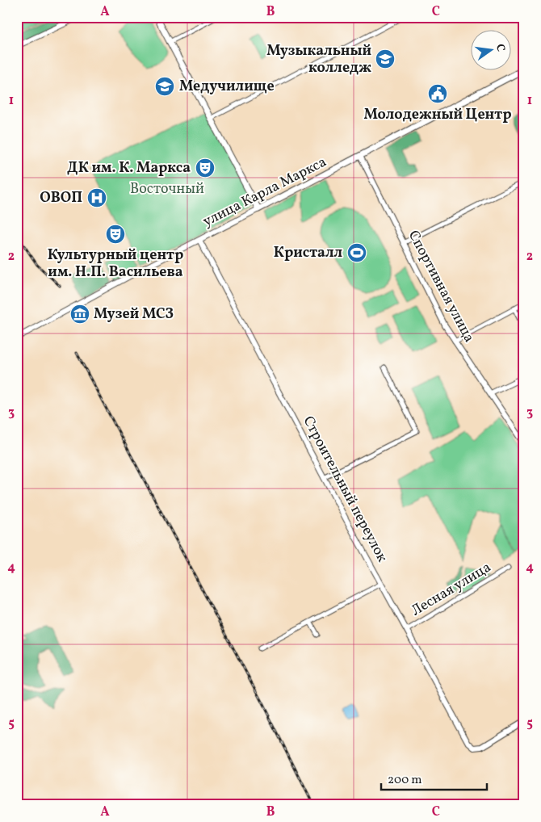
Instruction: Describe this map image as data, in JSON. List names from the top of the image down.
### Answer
{
  "streets": {
    "main road": ["улица Карла Маркса"],
    "street": ["Спортивная улица", "Строительный переулок", "Лесная улица"]
  },
  "crossings": [
    ["улица Карла Маркса", "Спортивная улица"],
    ["улица Карла Маркса", "Строительный переулок"],
    ["Строительный переулок", "Лесная улица"]
  ],
  "parks": ["Восточный"],
  "places": {
    "school or university": ["Музыкальный колледж", "Медучилище"],
    "public building": ["Молодежный Центр"],
    "theatre": ["ДК им. К. Маркса", "Культурный центр им. Н.П. Васильева"],
    "hospital": ["ОВОП"],
    "sports": ["Кристалл"],
    "museum": ["Музей МСЗ"]
  },
  "scale_bar": "200 m",
  "north": "right",
  "grid": {
    "columns": ["A", "B", "C"],
    "rows": [
      "1",
      "2",
      "3",
      "4",
      "5"
    ]
  }
}
